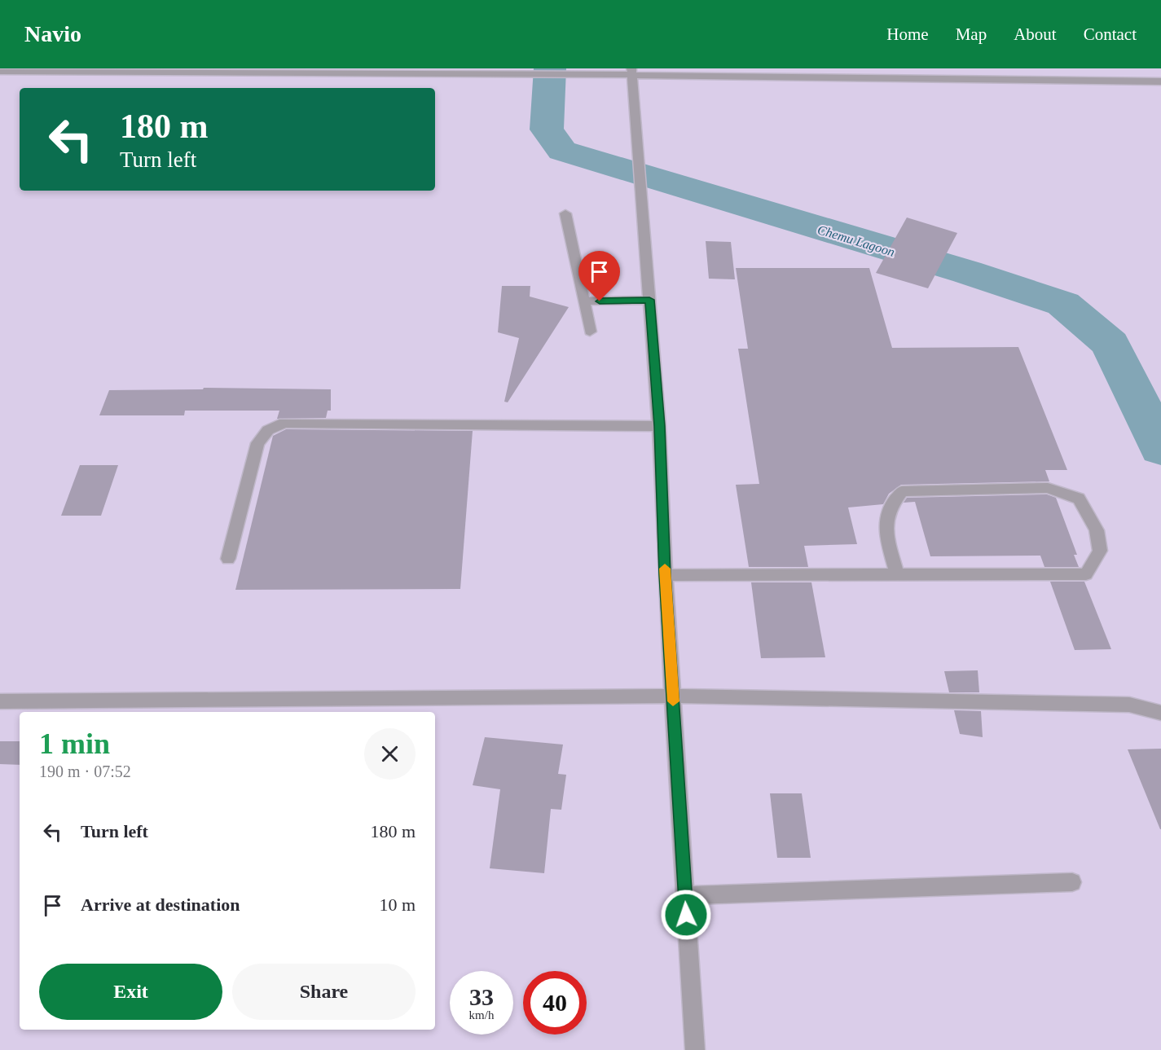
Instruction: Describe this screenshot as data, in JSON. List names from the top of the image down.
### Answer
{
  "water": ["Chemu Lagoon"],
  "page": {
    "header": "Navio",
    "nav": [
      "Home",
      "Map",
      "About",
      "Contact"
    ],
    "turn": ["180 m", "Turn left"],
    "heading": ["1 min", "190 m · 07:52"],
    "list": [
      {
        "name": "Turn left",
        "value": "180 m"
      },
      {
        "name": "Arrive at destination",
        "value": "10 m"
      }
    ],
    "buttons": ["Exit", "Share"],
    "speed": "33 km/h",
    "limit": "40"
  }
}
